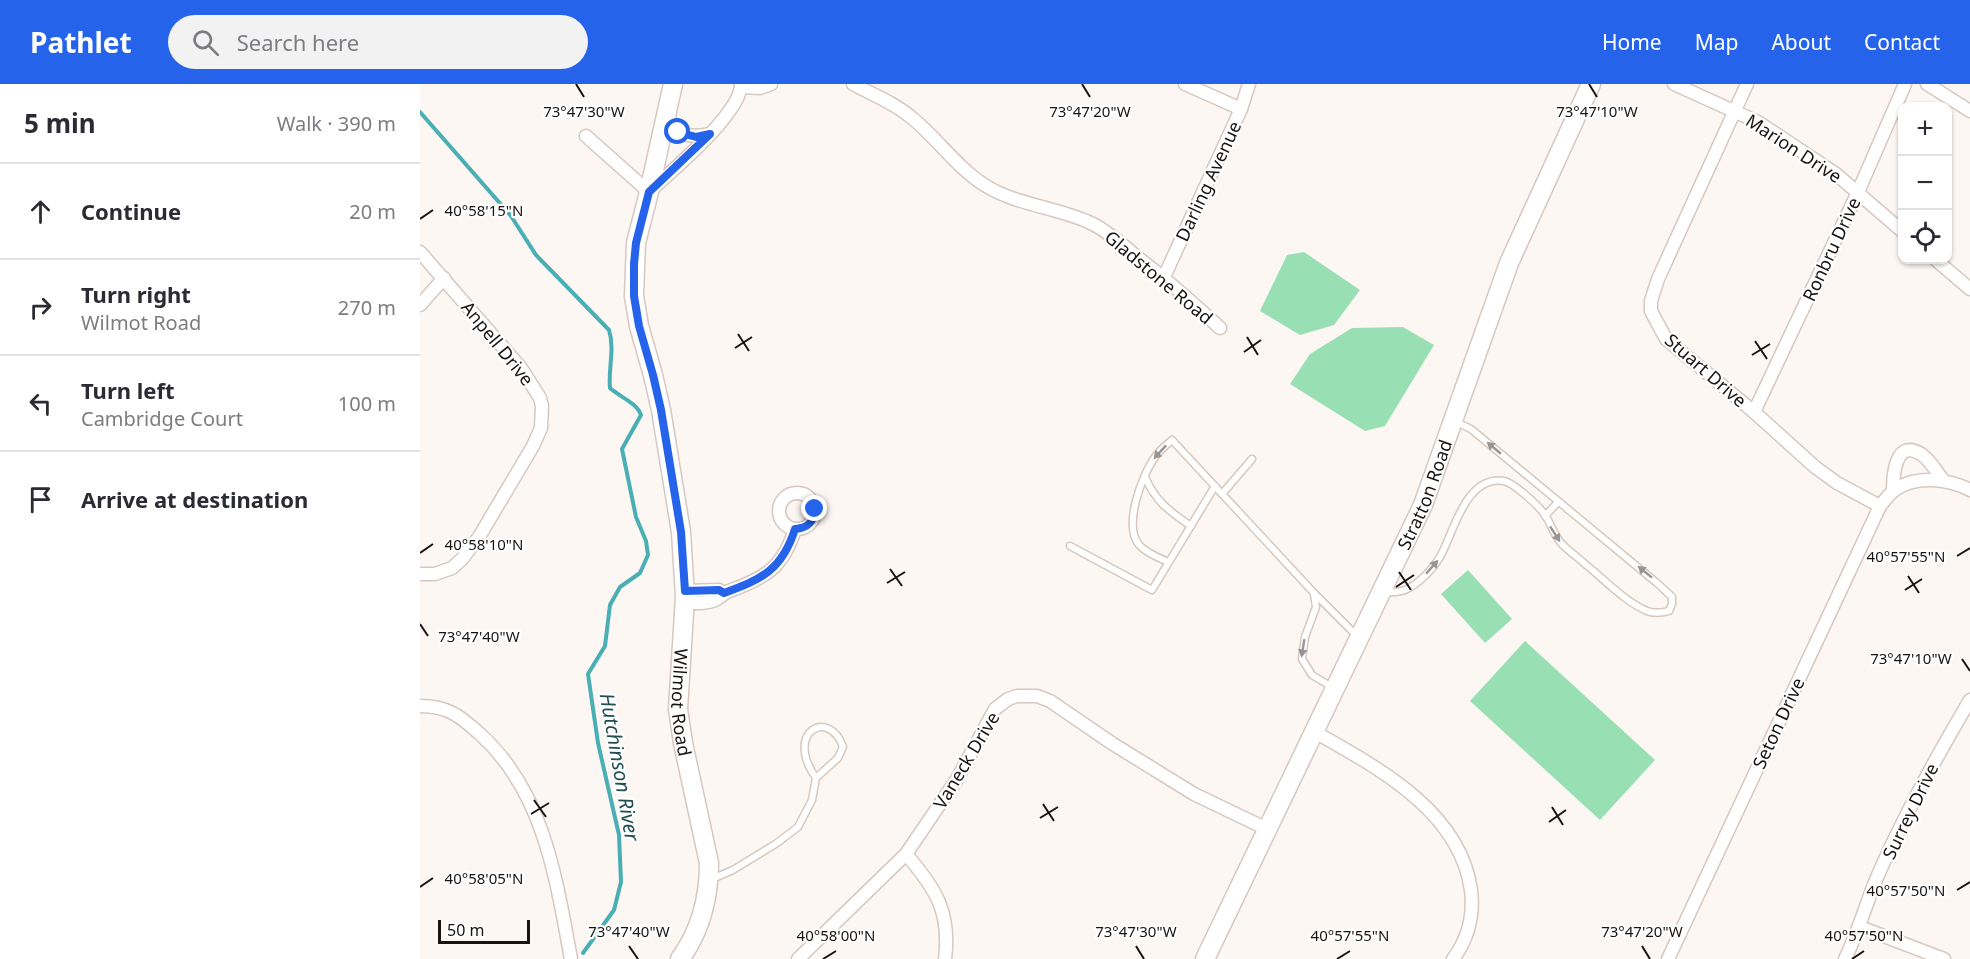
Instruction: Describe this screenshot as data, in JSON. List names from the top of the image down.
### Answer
{
  "streets": {
    "street": [
      "Marion Drive",
      "Darling Avenue",
      "Ronbru Drive",
      "Gladstone Road",
      "Anpell Drive",
      "Stuart Drive",
      "Stratton Road",
      "Wilmot Road",
      "Seton Drive",
      "Vaneck Drive",
      "Surrey Drive"
    ]
  },
  "crossings": [
    ["Marion Drive", "Ronbru Drive"],
    ["Marion Drive", "Stuart Drive"],
    ["Darling Avenue", "Gladstone Road"],
    ["Ronbru Drive", "Stuart Drive"],
    ["Stuart Drive", "Seton Drive"],
    ["Stratton Road", "Vaneck Drive"]
  ],
  "water": ["Hutchinson River"],
  "scale_bar": "50 m",
  "page": {
    "header": "Pathlet",
    "search": "Search here",
    "nav": [
      "Home",
      "Map",
      "About",
      "Contact"
    ],
    "heading": ["5 min", "Walk · 390 m"],
    "map_buttons": ["+", "−"],
    "list": [
      ["Continue", "20 m"],
      ["Turn right", "Wilmot Road", "270 m"],
      ["Turn left", "Cambridge Court", "100 m"],
      "Arrive at destination"
    ],
    "scale": "50 m"
  },
  "coordinates": [
    "73°47'30\"W",
    "73°47'20\"W",
    "73°47'10\"W",
    "40°58'15\"N",
    "40°58'10\"N",
    "40°57'55\"N",
    "73°47'40\"W",
    "40°58'05\"N",
    "40°57'50\"N",
    "40°58'00\"N"
  ]
}
